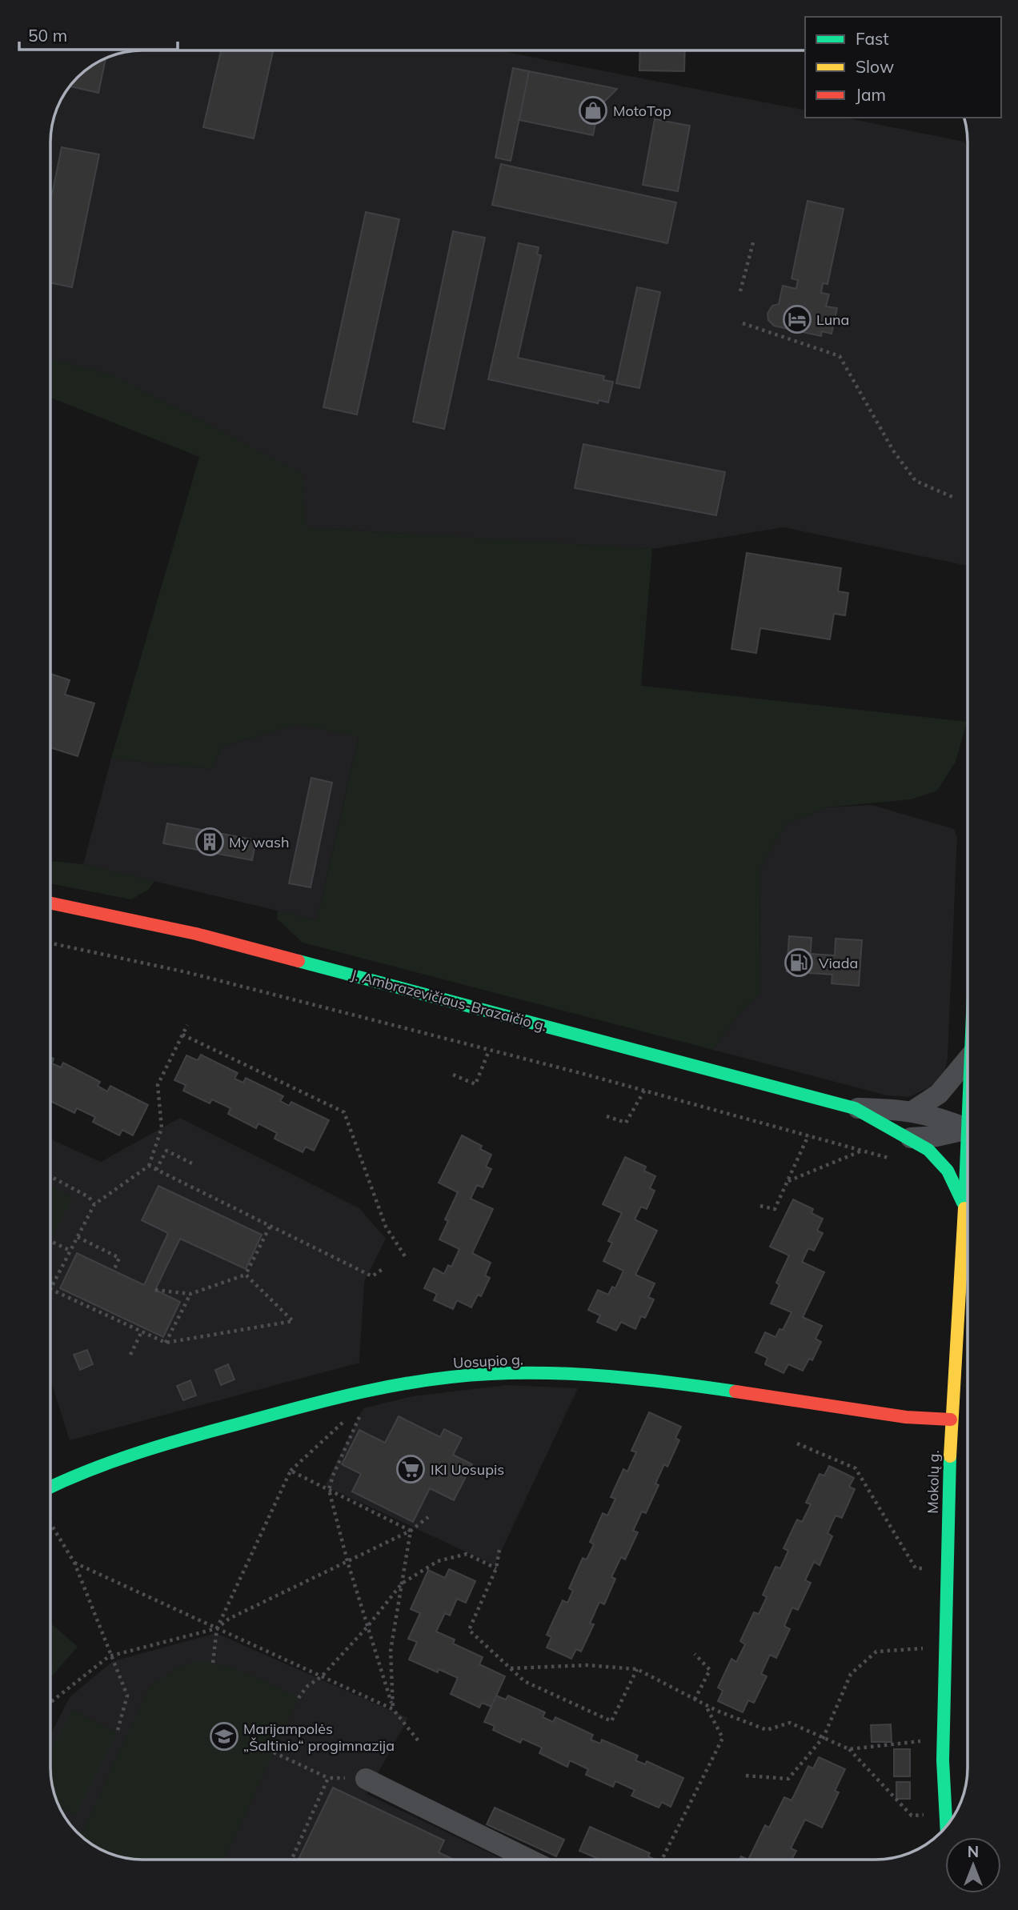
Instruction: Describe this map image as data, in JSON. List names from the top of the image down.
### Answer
{
  "streets": {
    "street": ["J. Ambrazevičiaus-Brazaičio g.", "Uosupio g.", "Mokolų g."]
  },
  "crossings": [
    ["J. Ambrazevičiaus-Brazaičio g.", "Mokolų g."],
    ["Uosupio g.", "Mokolų g."]
  ],
  "places": {
    "shop": ["MotoTop"],
    "hotel": ["Luna"],
    "building": ["My wash"],
    "fuel station": ["Viada"],
    "supermarket": ["IKI Uosupis"],
    "school or university": ["Marijampolės „Šaltinio“ progimnazija"]
  },
  "legend": ["Fast", "Slow", "Jam"],
  "scale_bar": "50 m",
  "north": "top"
}
